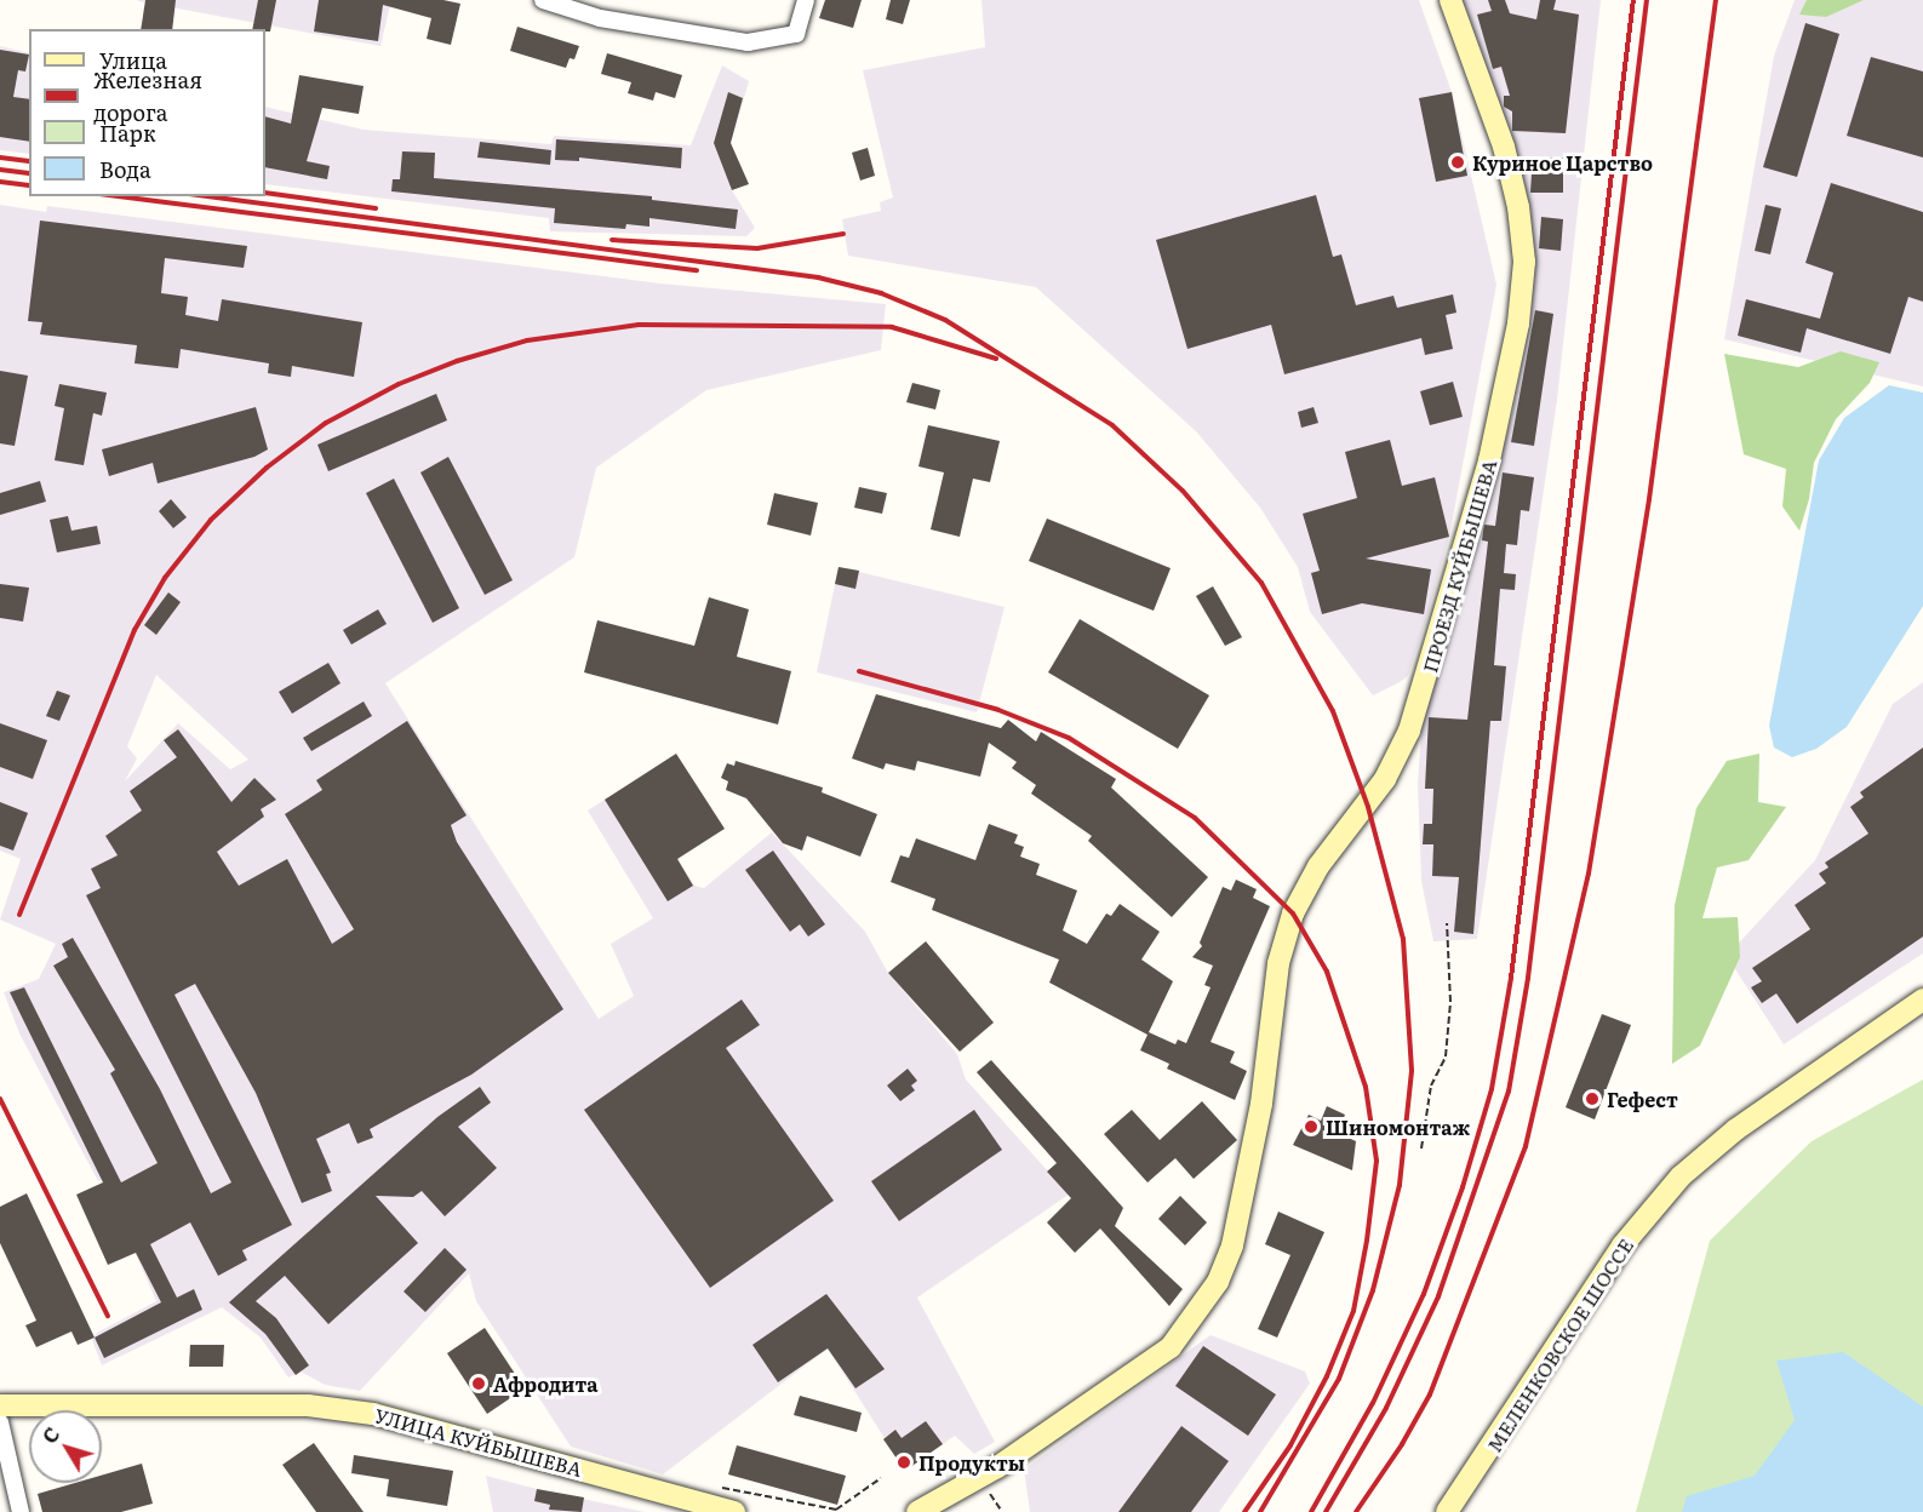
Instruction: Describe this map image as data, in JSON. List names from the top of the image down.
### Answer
{
  "streets": {
    "street": ["ПРОЕЗД КУЙБЫШЕВА", "МЕЛЕНКОВСКОЕ ШОССЕ", "УЛИЦА КУЙБЫШЕВА"]
  },
  "places": [
    "Куриное Царство",
    "Гефест",
    "Шиномонтаж",
    "Афродита",
    "Продукты"
  ],
  "legend": [
    "Улица",
    "Железная дорога",
    "Парк",
    "Вода"
  ],
  "north": "top left"
}
